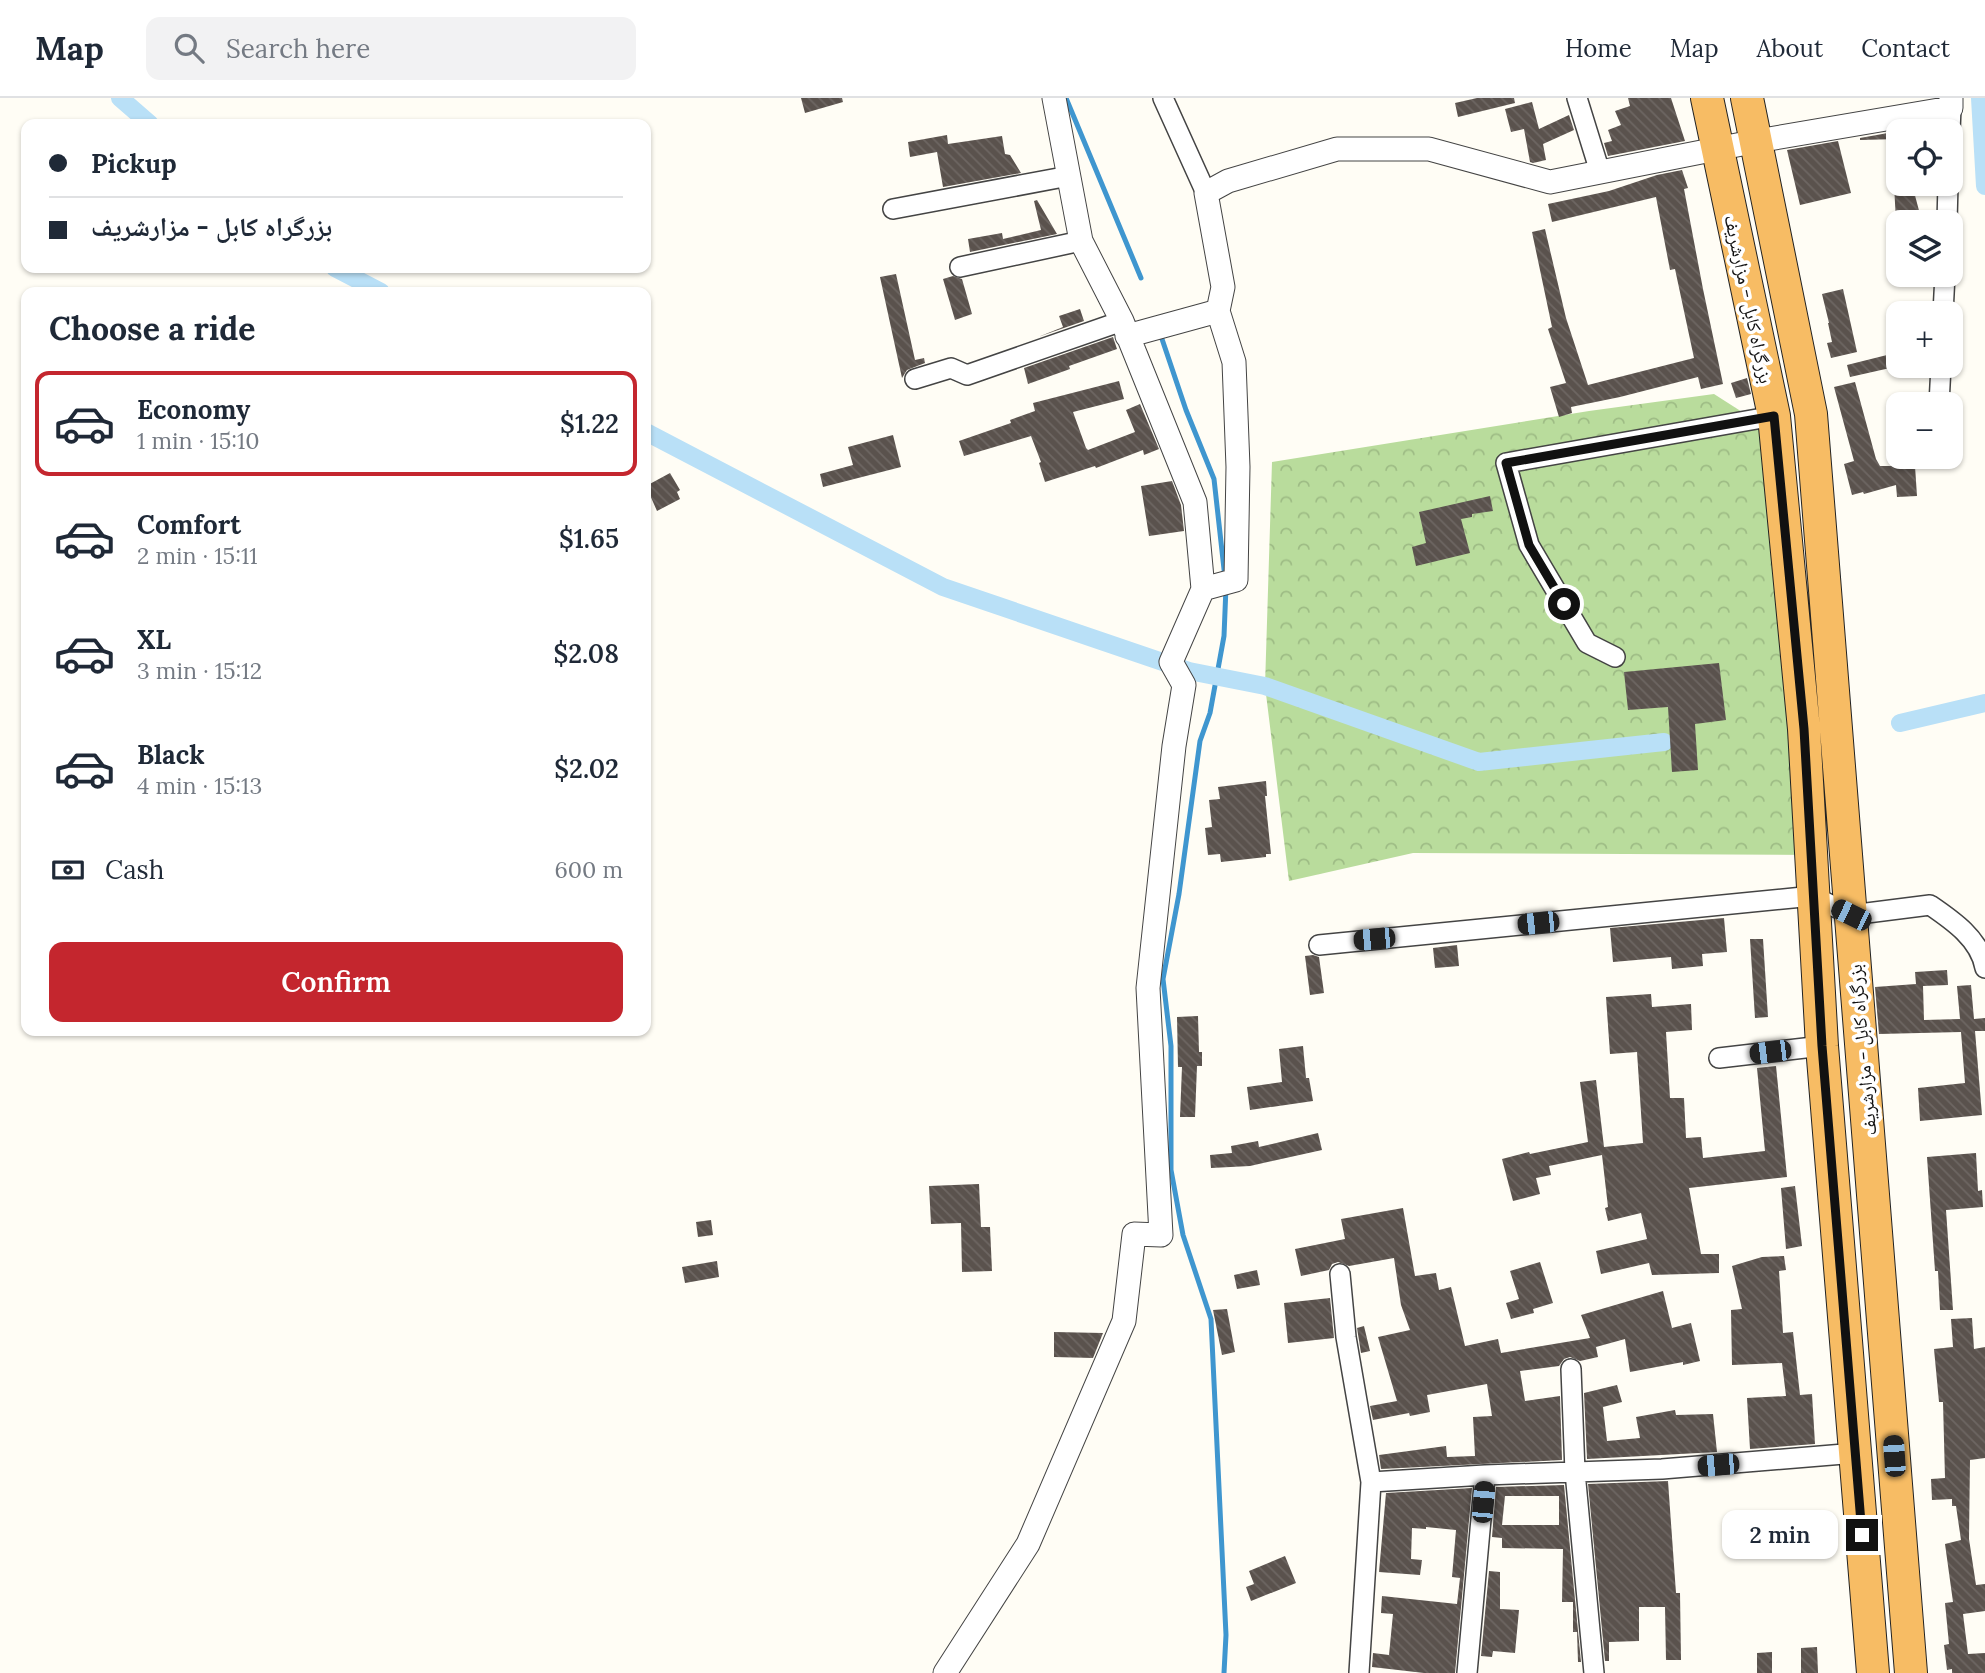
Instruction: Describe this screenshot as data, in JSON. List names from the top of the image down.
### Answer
{
  "streets": {
    "highway": ["بزرگراه کابل - مزارشریف"]
  },
  "page": {
    "header": "Map",
    "search": "Search here",
    "nav": [
      "Home",
      "Map",
      "About",
      "Contact"
    ],
    "map_buttons": ["+", "−"],
    "banner": ["Pickup", "بزرگراه کابل - مزارشریف"],
    "heading": "Choose a ride",
    "list": [
      {
        "name": "Economy",
        "note": "1 min · 15:10",
        "value": "$1.22"
      },
      {
        "name": "Comfort",
        "note": "2 min · 15:11",
        "value": "$1.65"
      },
      {
        "name": "XL",
        "note": "3 min · 15:12",
        "value": "$2.08"
      },
      {
        "name": "Black",
        "note": "4 min · 15:13",
        "value": "$2.02"
      }
    ],
    "pay": ["Cash", "600 m"],
    "buttons": "Confirm",
    "bubble": "2 min"
  }
}
